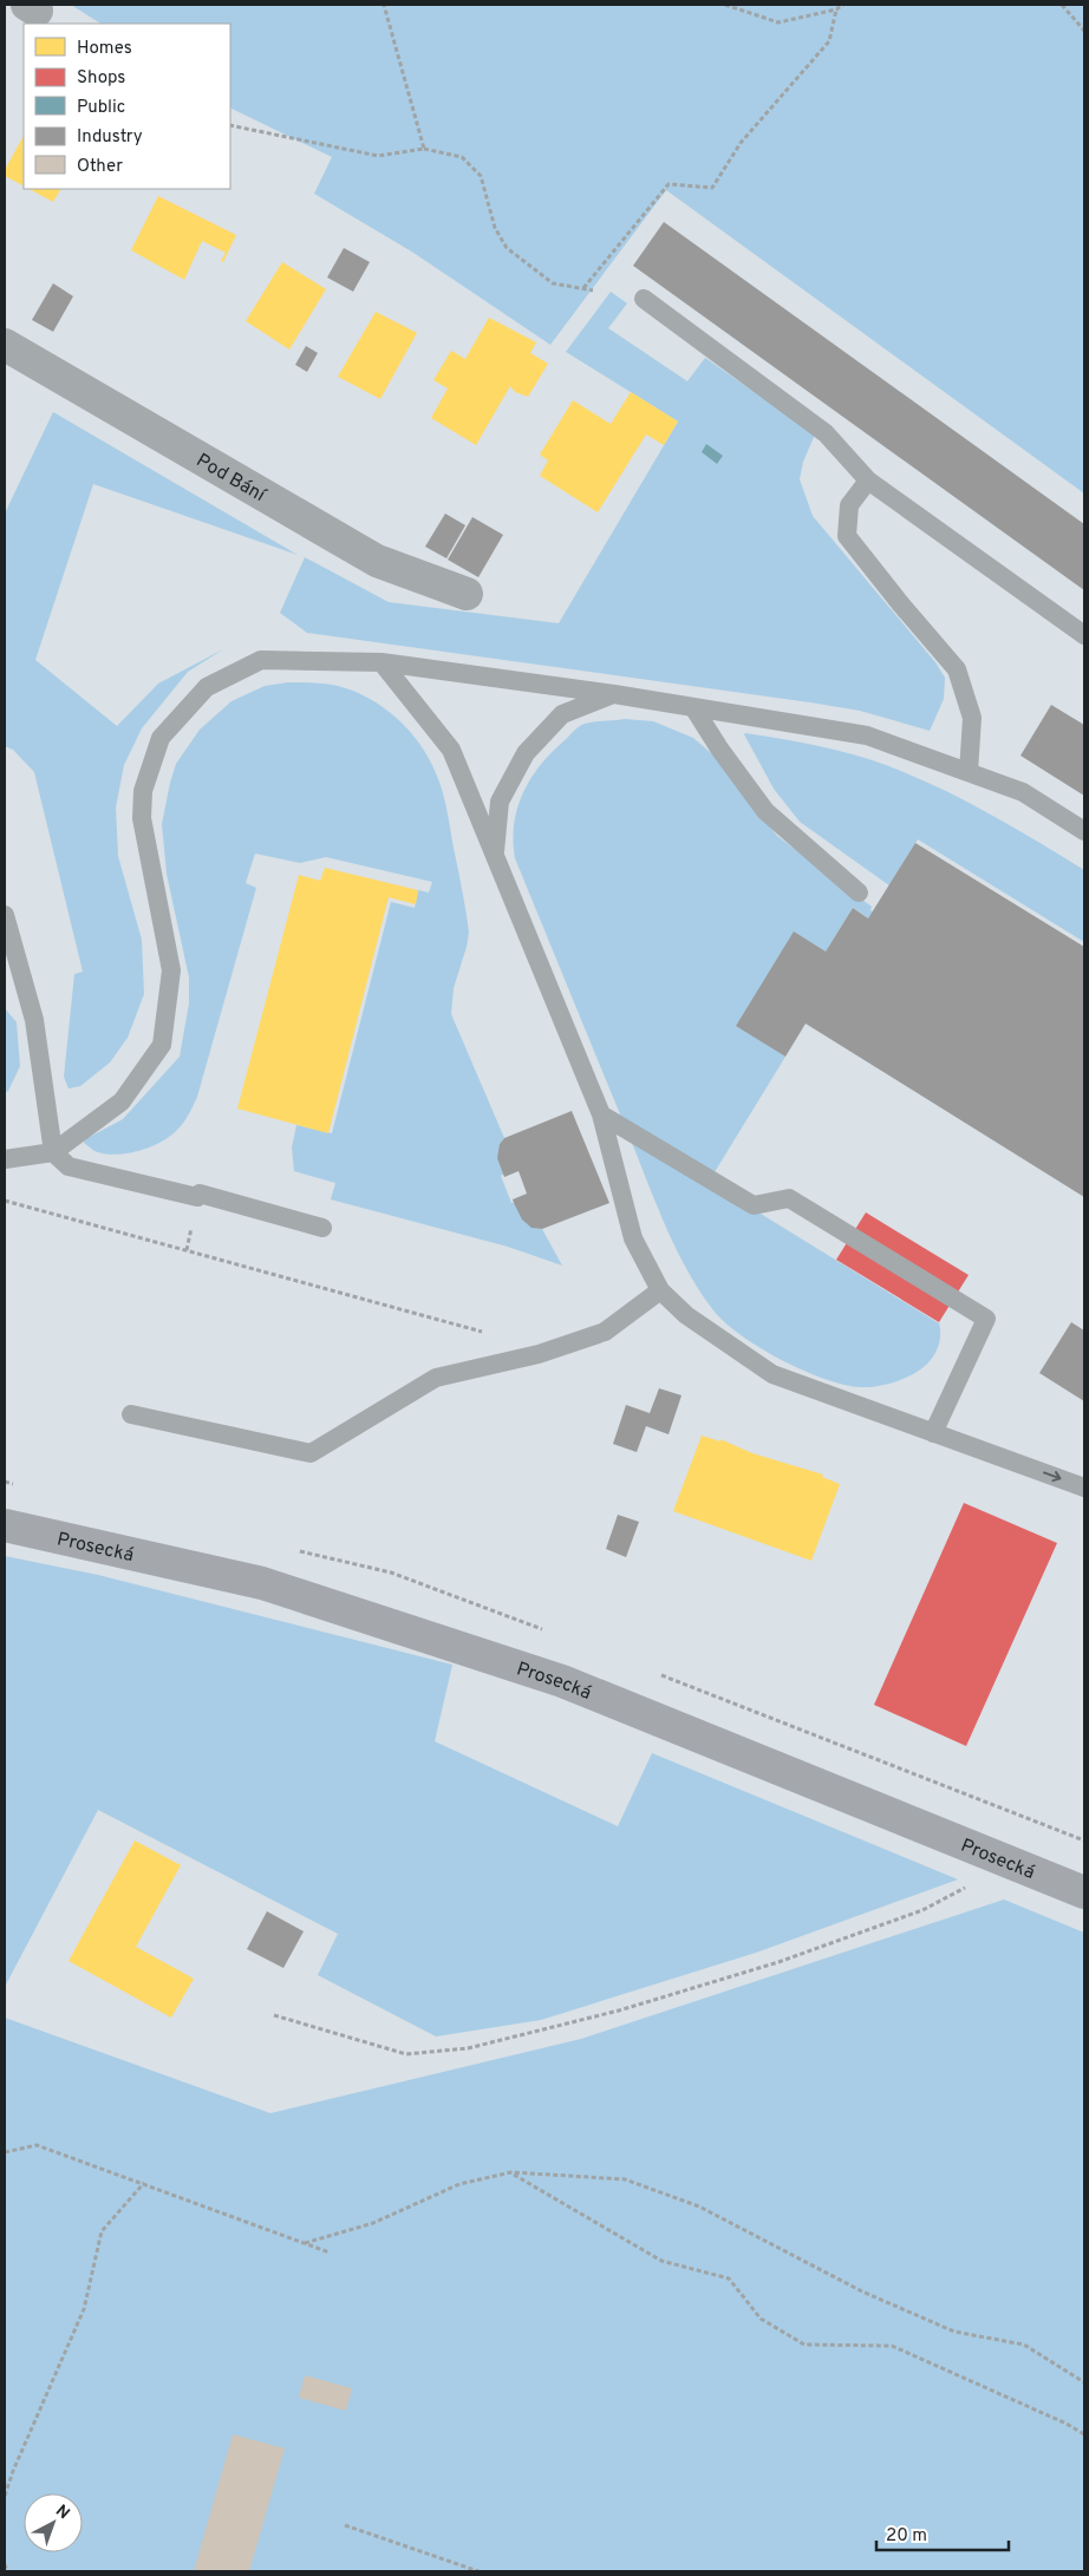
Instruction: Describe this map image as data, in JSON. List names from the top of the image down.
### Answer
{
  "streets": {
    "main road": ["Prosecká"],
    "street": ["Pod Bání"]
  },
  "legend": [
    "Homes",
    "Shops",
    "Public",
    "Industry",
    "Other"
  ],
  "scale_bar": "20 m",
  "north": "top right"
}
